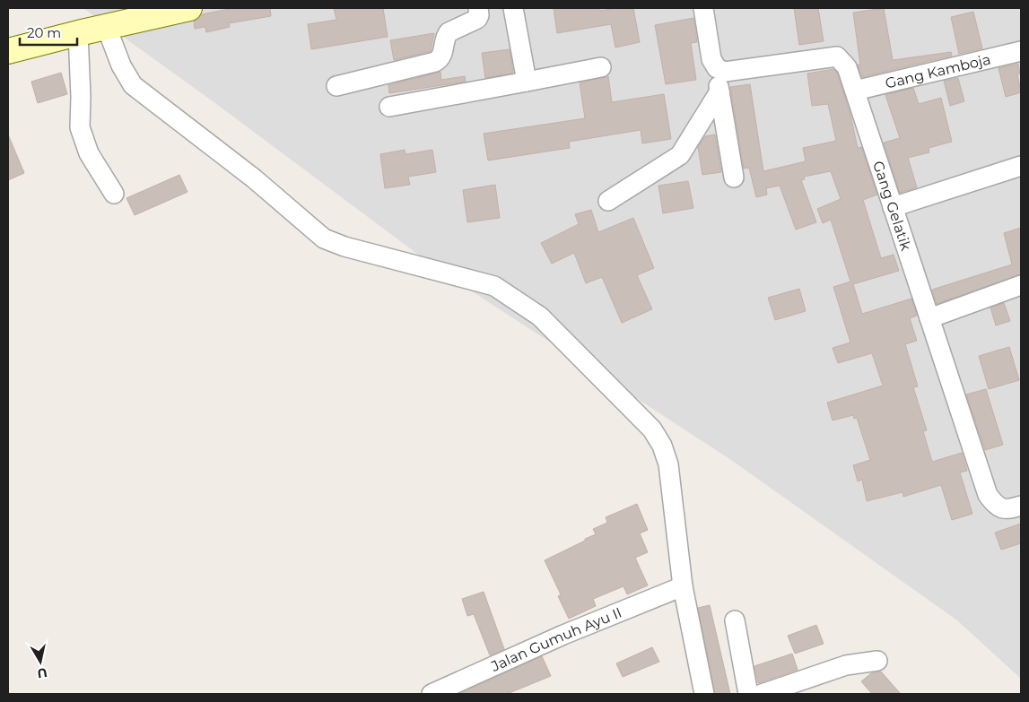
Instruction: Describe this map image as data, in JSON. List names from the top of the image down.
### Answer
{
  "streets": {
    "street": ["Gang Kamboja", "Gang Gelatik", "Jalan Gumuh Ayu II"]
  },
  "crossings": [
    ["Gang Kamboja", "Gang Gelatik"]
  ],
  "scale_bar": "20 m",
  "north": "bottom"
}
